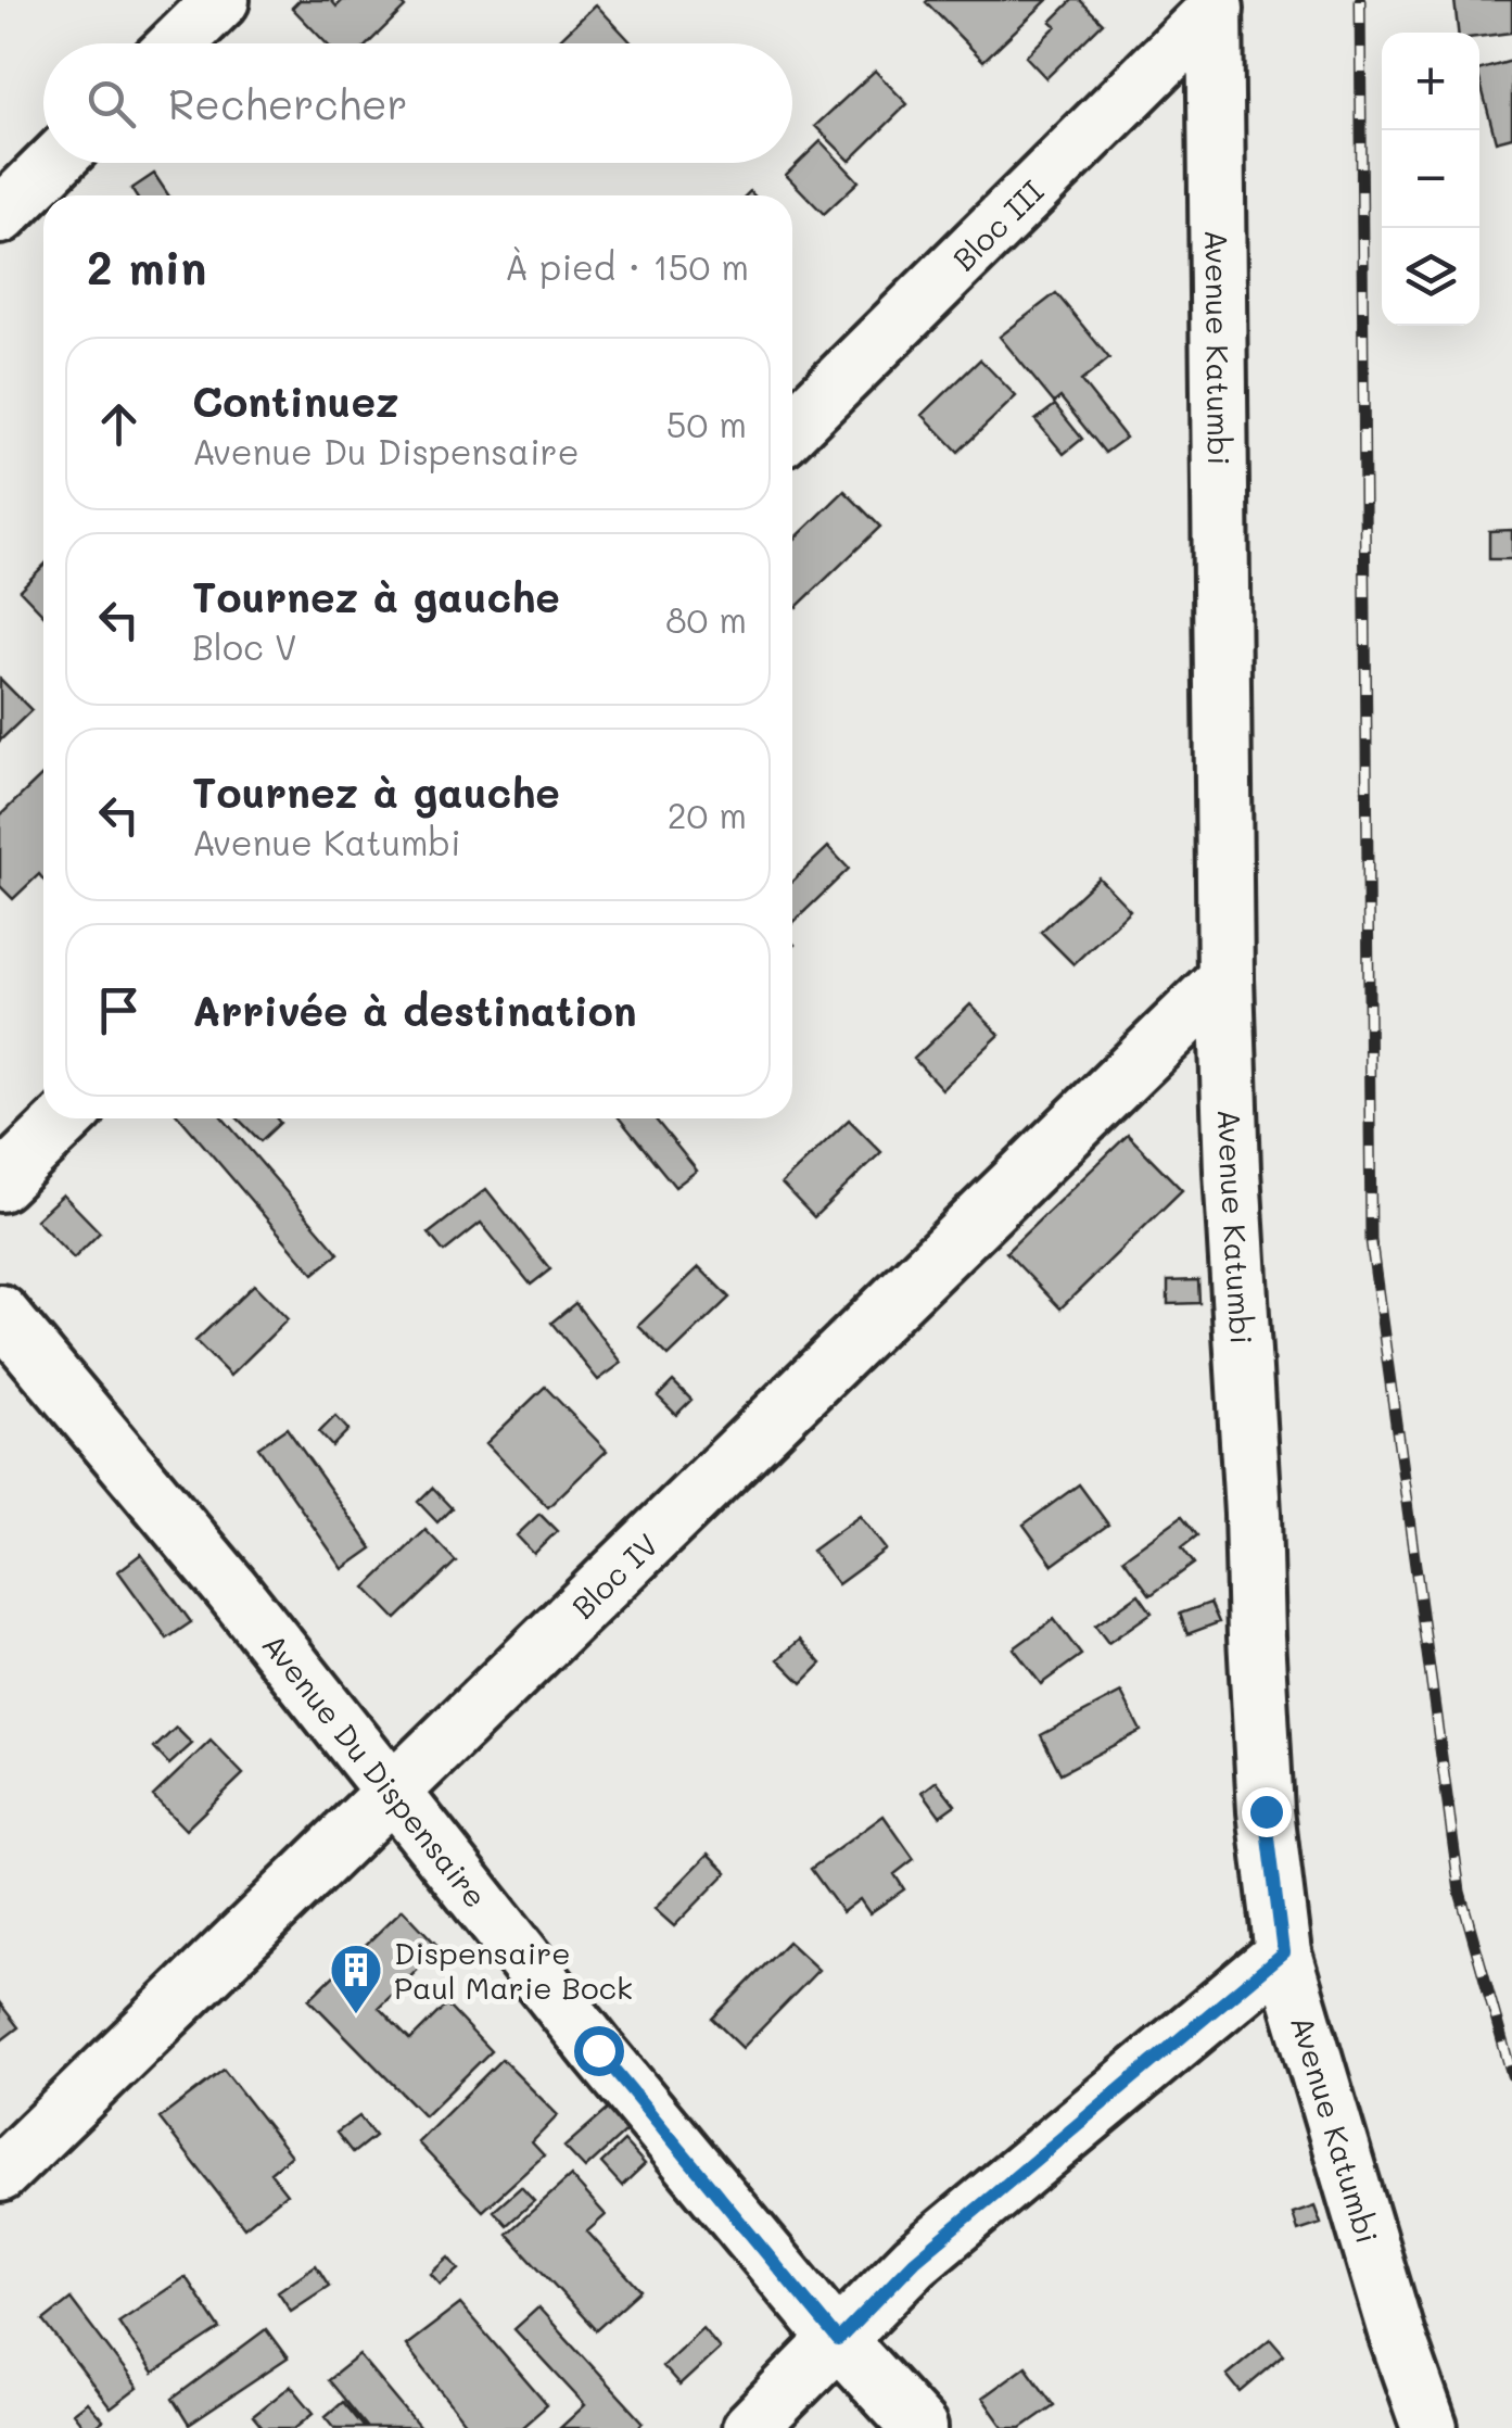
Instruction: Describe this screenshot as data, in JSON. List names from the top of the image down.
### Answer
{
  "streets": {
    "street": [
      "Bloc III",
      "Avenue Katumbi",
      "Bloc IV",
      "Avenue Du Dispensaire"
    ]
  },
  "crossings": [
    ["Bloc III", "Avenue Katumbi"],
    ["Avenue Katumbi", "Bloc IV"],
    ["Bloc IV", "Avenue Du Dispensaire"]
  ],
  "places": {
    "building": ["Dispensaire Paul Marie Bock"]
  },
  "page": {
    "map_buttons": ["+", "−"],
    "search": "Rechercher",
    "heading": ["2 min", "À pied · 150 m"],
    "list": [
      ["Continuez", "Avenue Du Dispensaire", "50 m"],
      ["Tournez à gauche", "Bloc V", "80 m"],
      ["Tournez à gauche", "Avenue Katumbi", "20 m"],
      "Arrivée à destination"
    ]
  }
}
